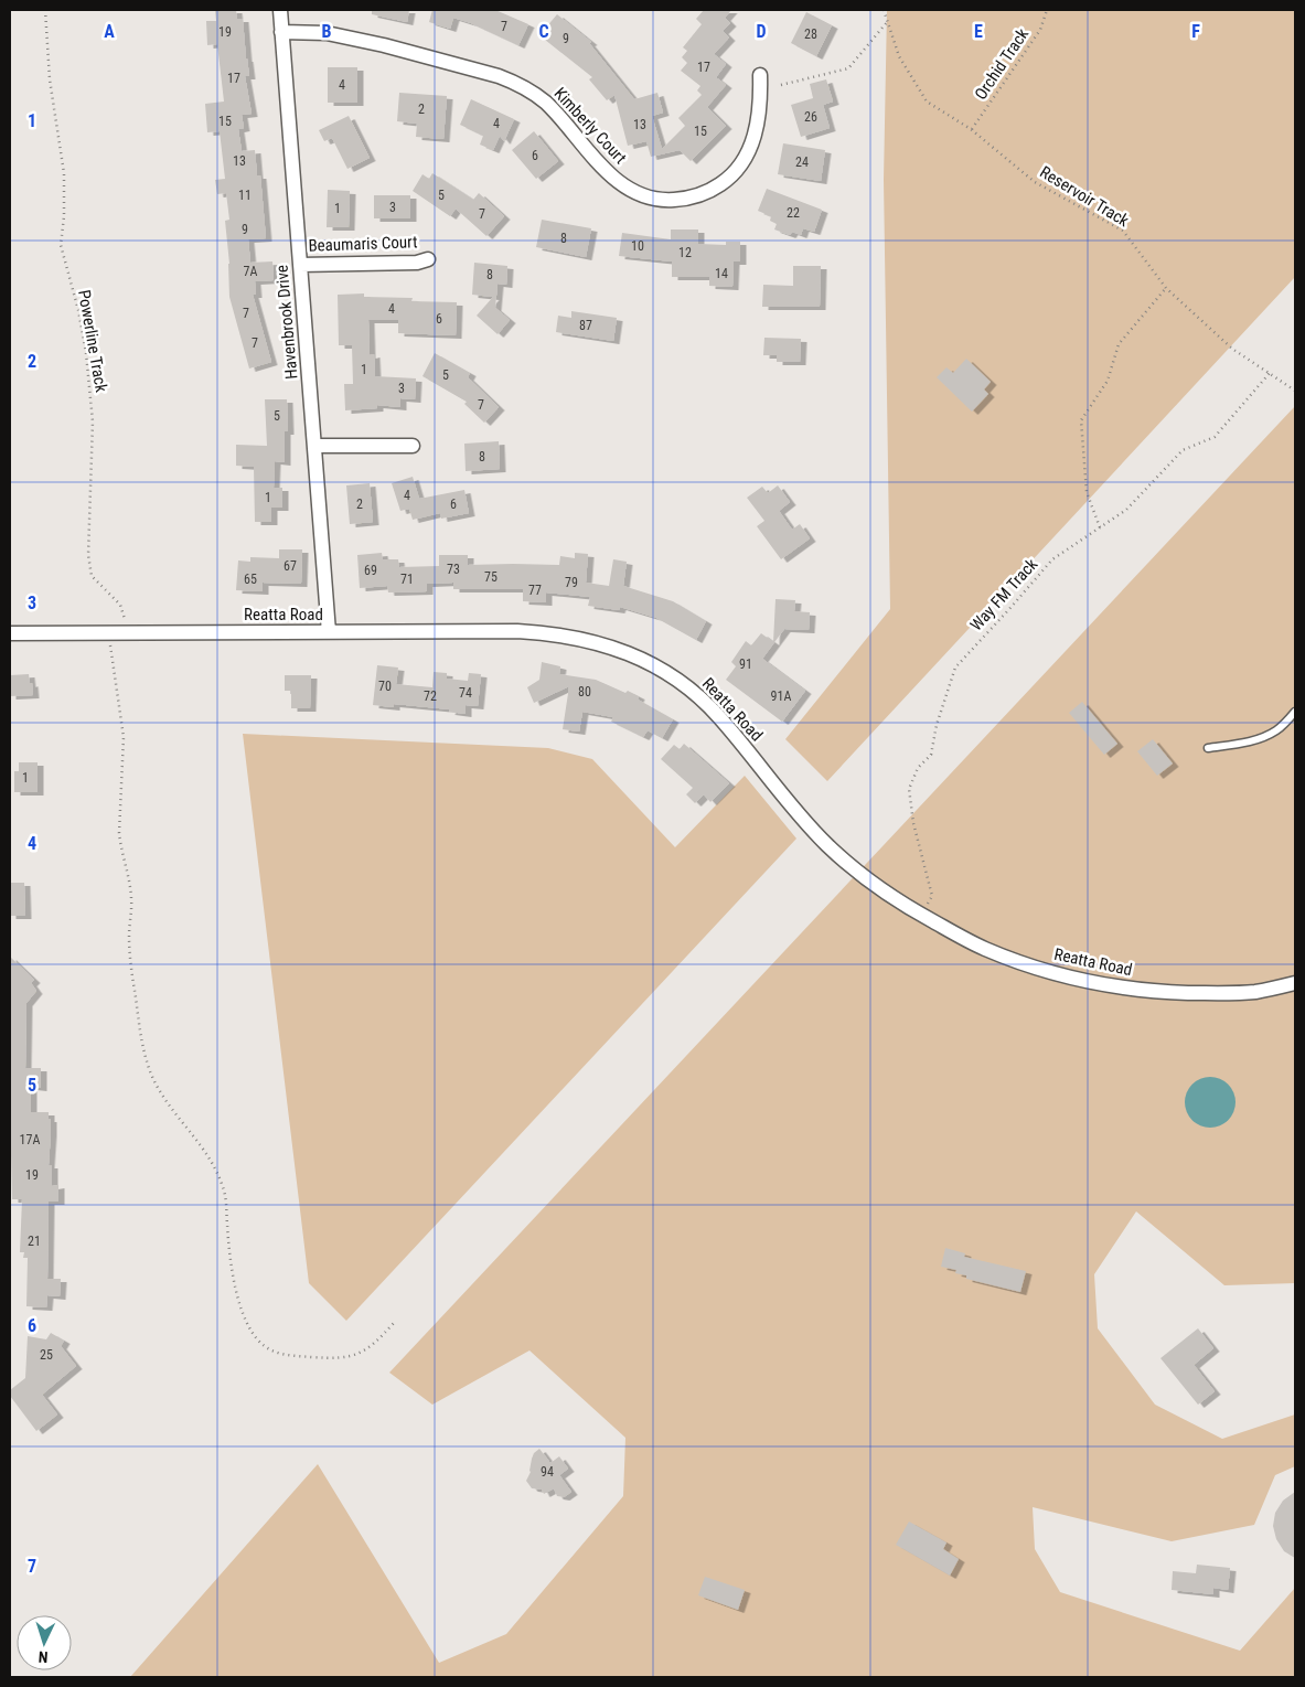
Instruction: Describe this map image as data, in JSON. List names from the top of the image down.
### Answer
{
  "streets": {
    "street": [
      "Kimberly Court",
      "Beaumaris Court",
      "Havenbrook Drive",
      "Reatta Road"
    ],
    "path": [
      "Orchid Track",
      "Reservoir Track",
      "Powerline Track",
      "Way FM Track"
    ]
  },
  "crossings": [
    ["Orchid Track", "Reservoir Track"],
    ["Kimberly Court", "Havenbrook Drive"],
    ["Reservoir Track", "Way FM Track"],
    ["Beaumaris Court", "Havenbrook Drive"],
    ["Havenbrook Drive", "Reatta Road"],
    ["Powerline Track", "Reatta Road"],
    ["Way FM Track", "Reatta Road"]
  ],
  "house_numbers": [
    "7",
    "19",
    "28",
    "9",
    "17",
    "17",
    "4",
    "2",
    "26",
    "15",
    "4",
    "13",
    "15",
    "6",
    "13",
    "24",
    "11",
    "5",
    "3",
    "1",
    "22",
    "7",
    "9",
    "8",
    "10",
    "12",
    "7A",
    "14",
    "8",
    "4",
    "7",
    "6",
    "87",
    "7",
    "1",
    "5",
    "3",
    "7",
    "5",
    "8",
    "4",
    "1",
    "2",
    "6",
    "67",
    "73",
    "69",
    "75",
    "65",
    "71",
    "79",
    "77",
    "91",
    "70",
    "80",
    "74",
    "72",
    "91A",
    "1",
    "17A",
    "19",
    "21",
    "25",
    "94"
  ],
  "north": "bottom",
  "grid": {
    "columns": [
      "A",
      "B",
      "C",
      "D",
      "E",
      "F"
    ],
    "rows": [
      "1",
      "2",
      "3",
      "4",
      "5",
      "6",
      "7"
    ]
  }
}
